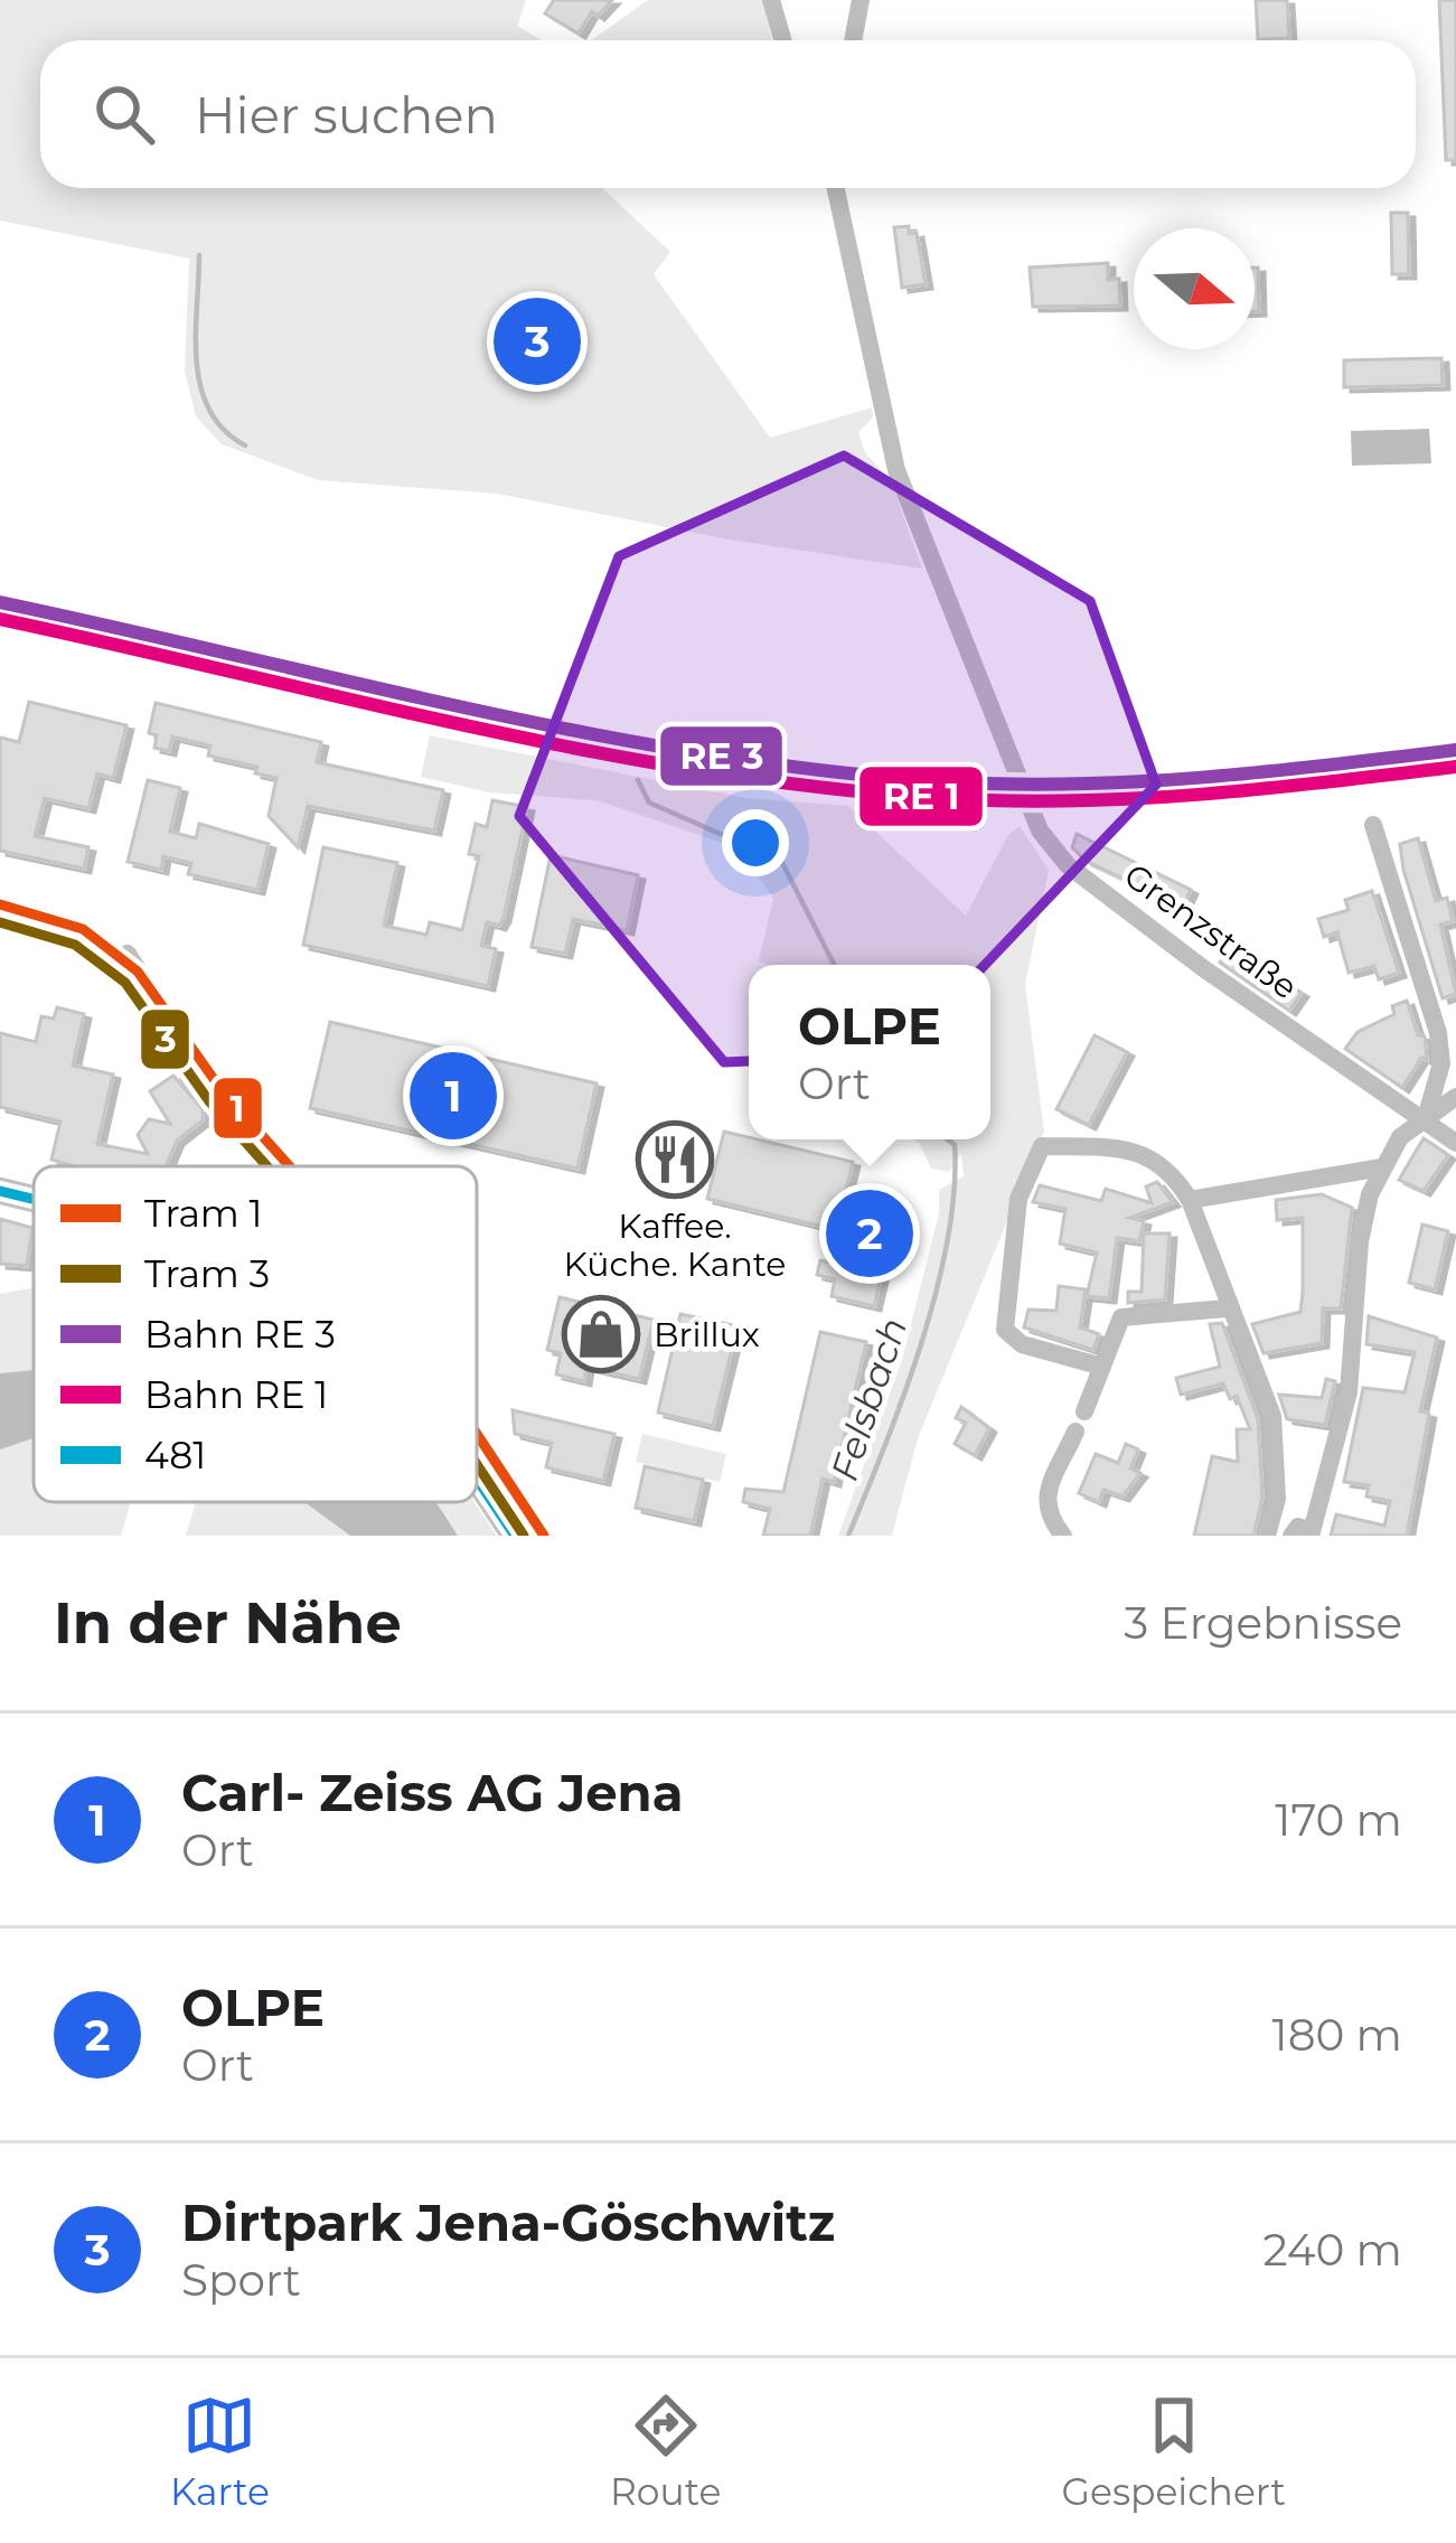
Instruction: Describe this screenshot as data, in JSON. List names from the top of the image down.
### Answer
{
  "streets": {
    "street": ["Grenzstraße"]
  },
  "water": ["Felsbach"],
  "places": {
    "restaurant": ["Kaffee. Küche. Kante"],
    "shop": ["Brillux"]
  },
  "lines": ["tram line 1", "tram line 3", "transit line 481"],
  "legend": [
    "Tram 1",
    "Tram 3",
    "Bahn RE 3",
    "Bahn RE 1",
    "481"
  ],
  "north": "right",
  "page": {
    "search": "Hier suchen",
    "pins": ["3", "1", "2"],
    "popup": ["OLPE", "Ort"],
    "heading": ["In der Nähe", "3 Ergebnisse"],
    "list": [
      {
        "mark": "1",
        "name": "Carl- Zeiss AG Jena",
        "note": "Ort",
        "value": "170 m"
      },
      {
        "mark": "2",
        "name": "OLPE",
        "note": "Ort",
        "value": "180 m"
      },
      {
        "mark": "3",
        "name": "Dirtpark Jena-Göschwitz",
        "note": "Sport",
        "value": "240 m"
      }
    ],
    "nav": ["Karte", "Route", "Gespeichert"]
  }
}
